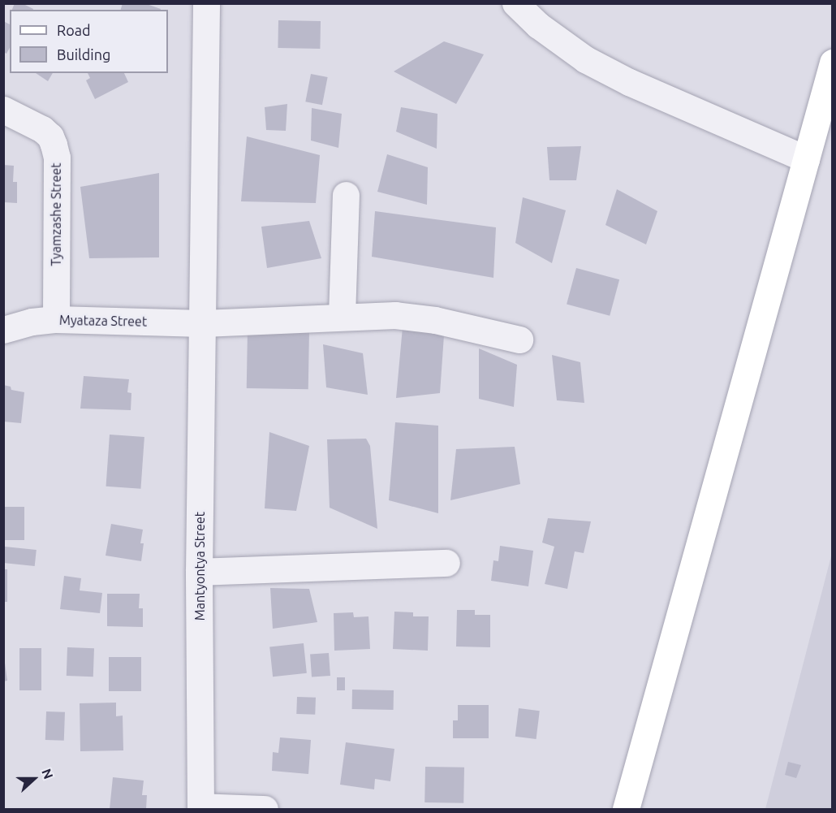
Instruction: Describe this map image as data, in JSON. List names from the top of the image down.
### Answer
{
  "streets": {
    "street": ["Tyamzashe Street", "Myataza Street", "Mantyontya Street"]
  },
  "crossings": [
    ["Tyamzashe Street", "Myataza Street"],
    ["Myataza Street", "Mantyontya Street"]
  ],
  "legend": ["Road", "Building"],
  "north": "right"
}
